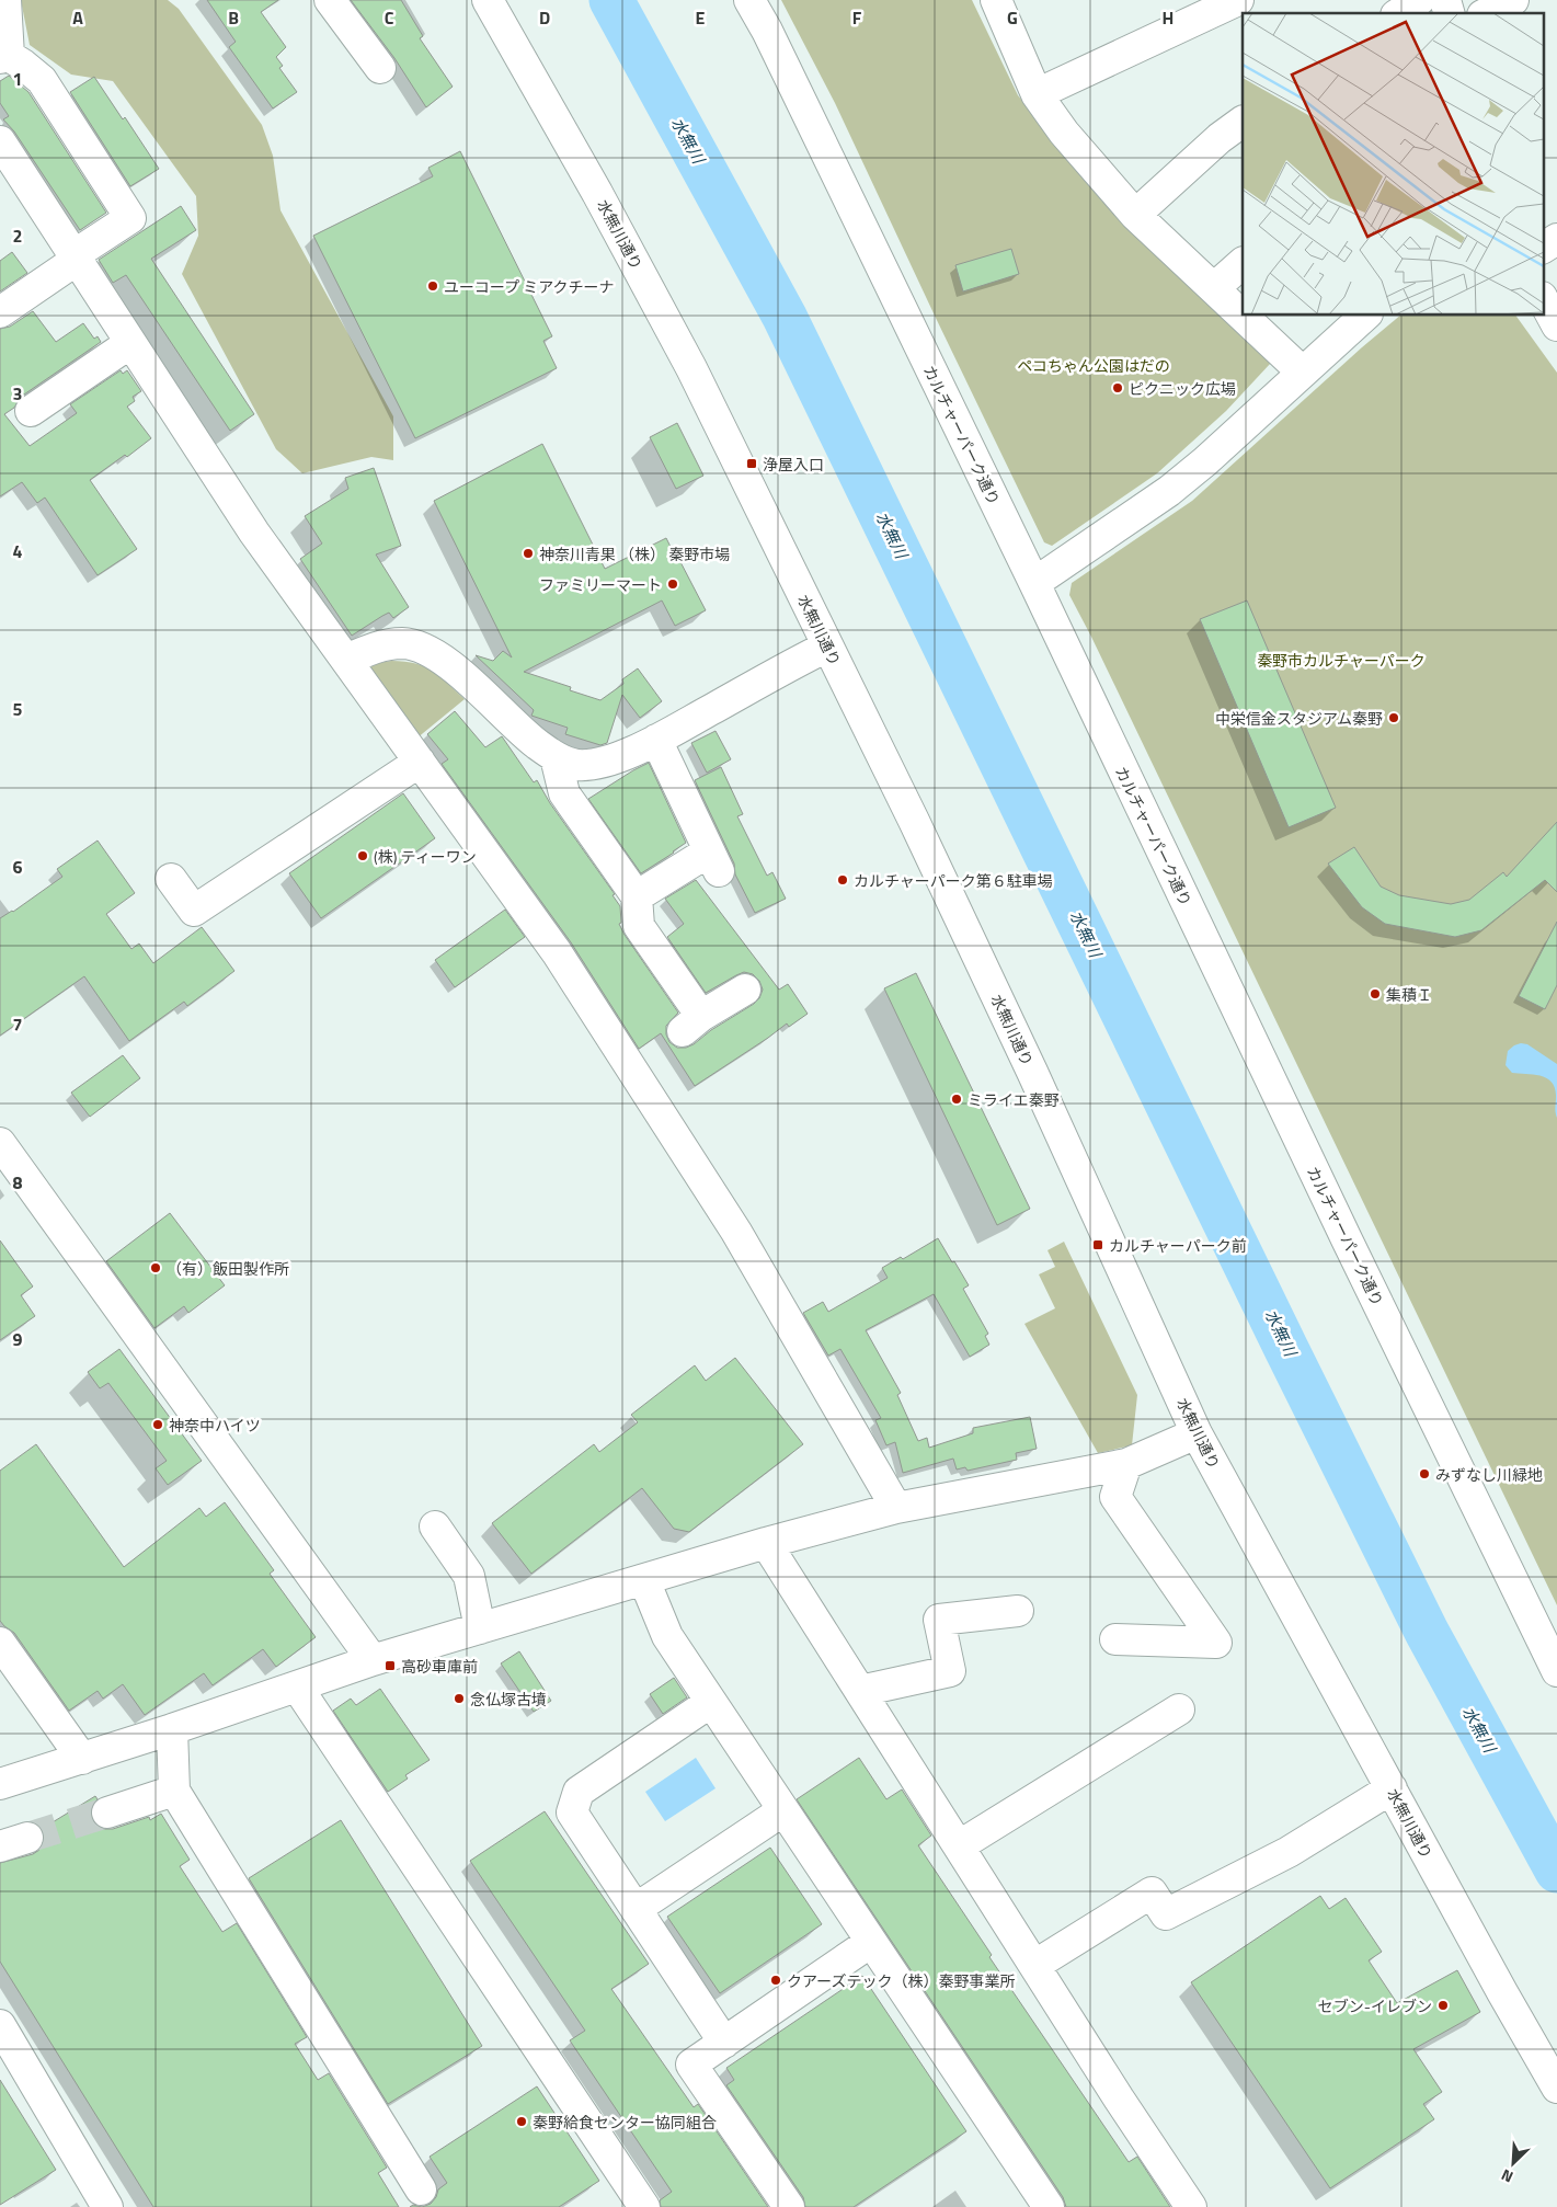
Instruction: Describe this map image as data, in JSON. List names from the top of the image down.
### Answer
{
  "streets": {
    "street": ["水無川通り", "カルチャーパーク通り"]
  },
  "water": ["水無川"],
  "parks": ["ペコちゃん公園はだの", "秦野市カルチャーパーク"],
  "places": {
    "other": [
      "ユーコープ ミアクチーナ",
      "ピクニック広場",
      "神奈川青果 （株） 秦野市場",
      "ファミリーマート",
      "中栄信金スタジアム秦野",
      "(株) ティーワン",
      "カルチャーパーク第６駐車場",
      "集積Ｉ",
      "ミライエ秦野",
      "（有）飯田製作所",
      "神奈中ハイツ",
      "みずなし川緑地",
      "念仏塚古墳",
      "クアーズテック（株）秦野事業所",
      "セブン-イレブン",
      "秦野給食センター協同組合"
    ],
    "transit": ["浄屋入口", "カルチャーパーク前", "高砂車庫前"]
  },
  "north": "bottom left",
  "grid": {
    "columns": [
      "A",
      "B",
      "C",
      "D",
      "E",
      "F",
      "G",
      "H"
    ],
    "rows": [
      "1",
      "2",
      "3",
      "4",
      "5",
      "6",
      "7",
      "8",
      "9"
    ]
  }
}
